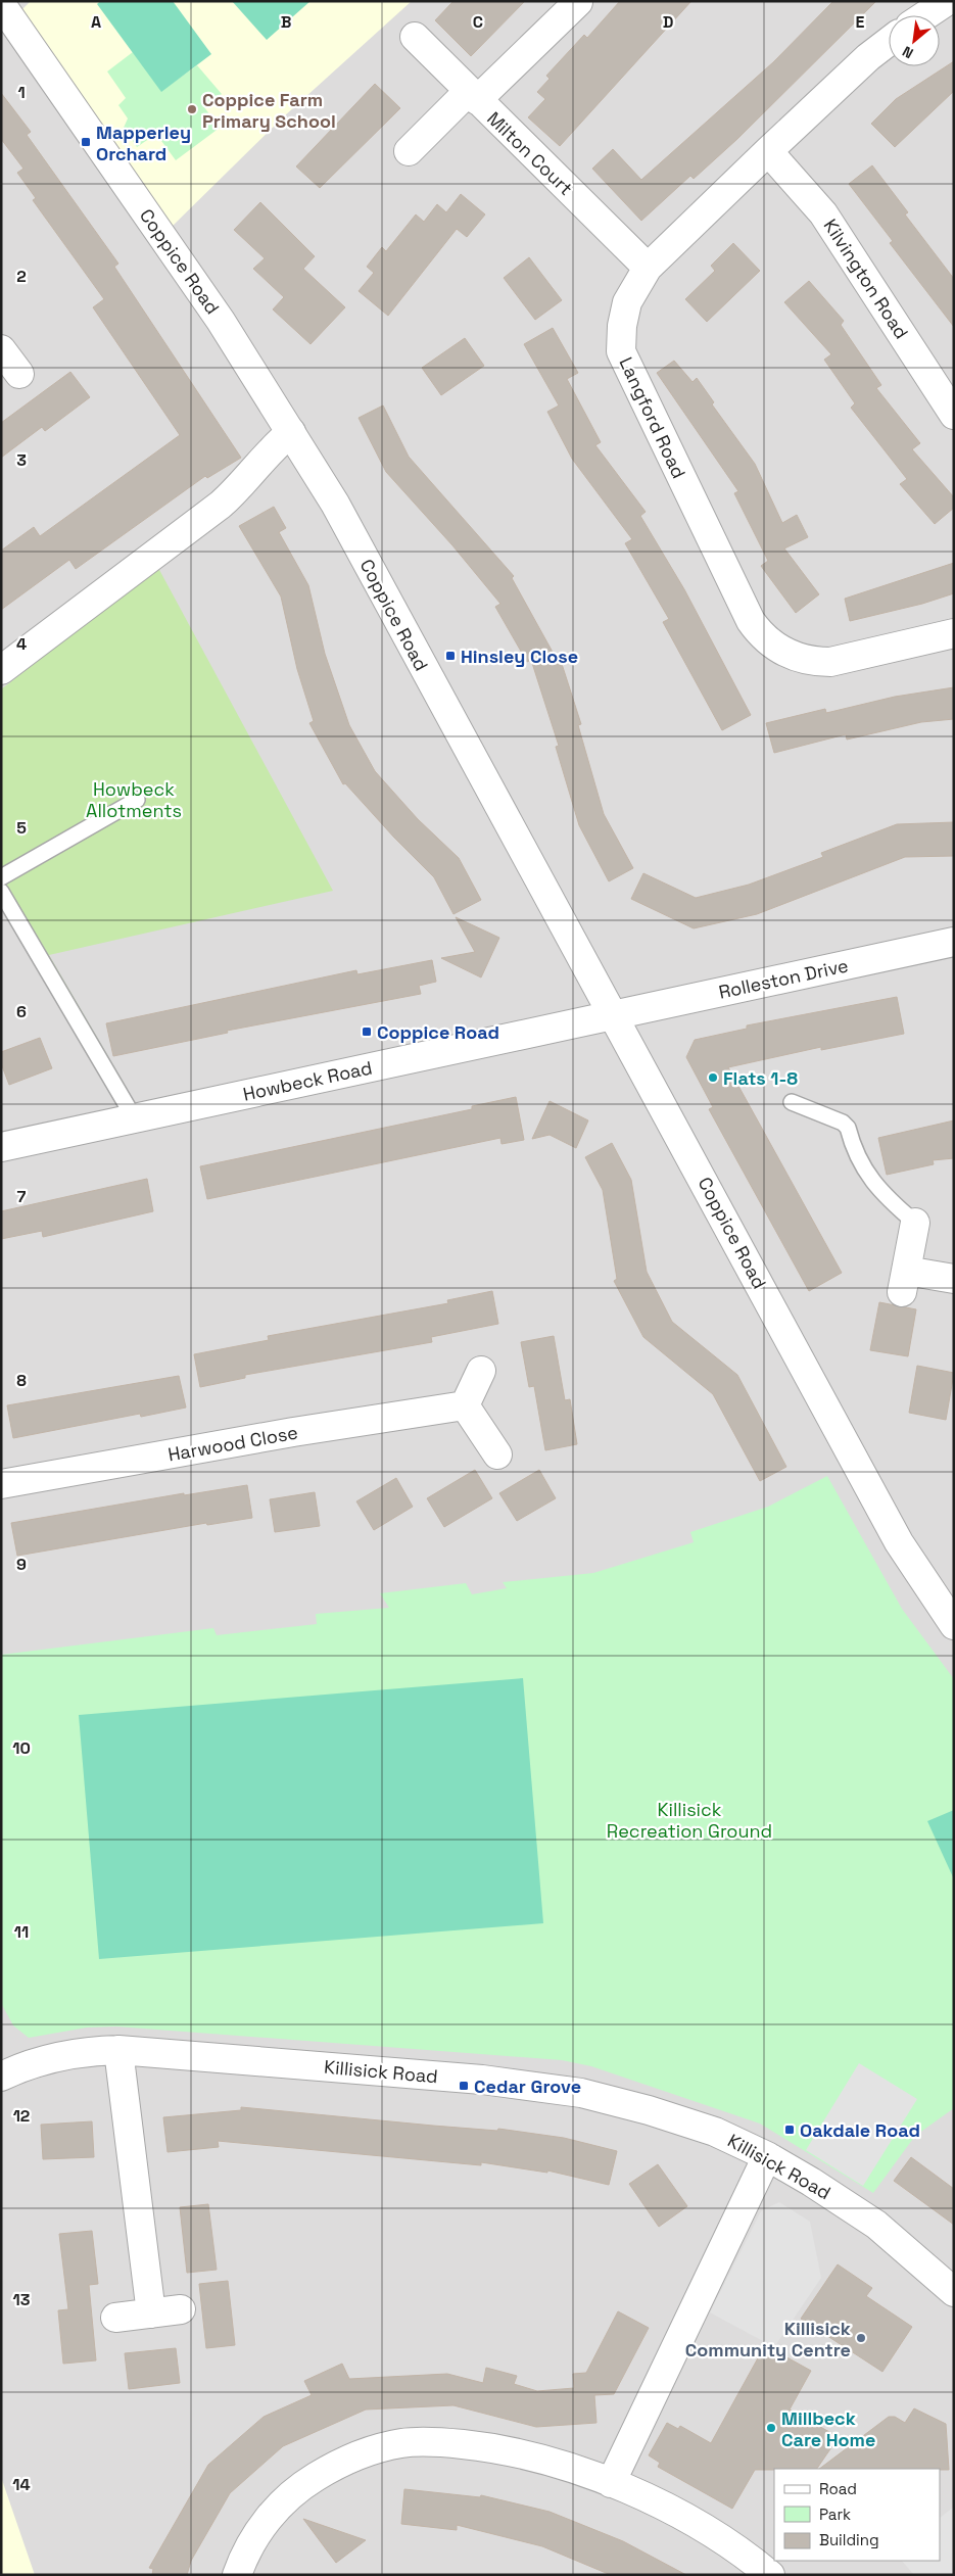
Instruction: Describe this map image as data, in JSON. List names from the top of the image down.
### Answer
{
  "streets": {
    "street": [
      "Milton Court",
      "Coppice Road",
      "Kilvington Road",
      "Langford Road",
      "Rolleston Drive",
      "Howbeck Road",
      "Harwood Close",
      "Killisick Road"
    ]
  },
  "crossings": [
    ["Milton Court", "Langford Road"],
    ["Coppice Road", "Rolleston Drive"],
    ["Coppice Road", "Howbeck Road"],
    ["Kilvington Road", "Langford Road"],
    ["Rolleston Drive", "Howbeck Road"]
  ],
  "parks": ["Howbeck Allotments", "Killisick Recreation Ground"],
  "places": {
    "other": [
      "Coppice Farm Primary School",
      "Flats 1-8",
      "Killisick Community Centre",
      "Millbeck Care Home"
    ],
    "transit": [
      "Mapperley Orchard",
      "Hinsley Close",
      "Coppice Road",
      "Cedar Grove",
      "Oakdale Road"
    ]
  },
  "legend": ["Road", "Park", "Building"],
  "north": "bottom left",
  "grid": {
    "columns": [
      "A",
      "B",
      "C",
      "D",
      "E"
    ],
    "rows": [
      "1",
      "2",
      "3",
      "4",
      "5",
      "6",
      "7",
      "8",
      "9",
      "10",
      "11",
      "12",
      "13",
      "14"
    ]
  }
}
